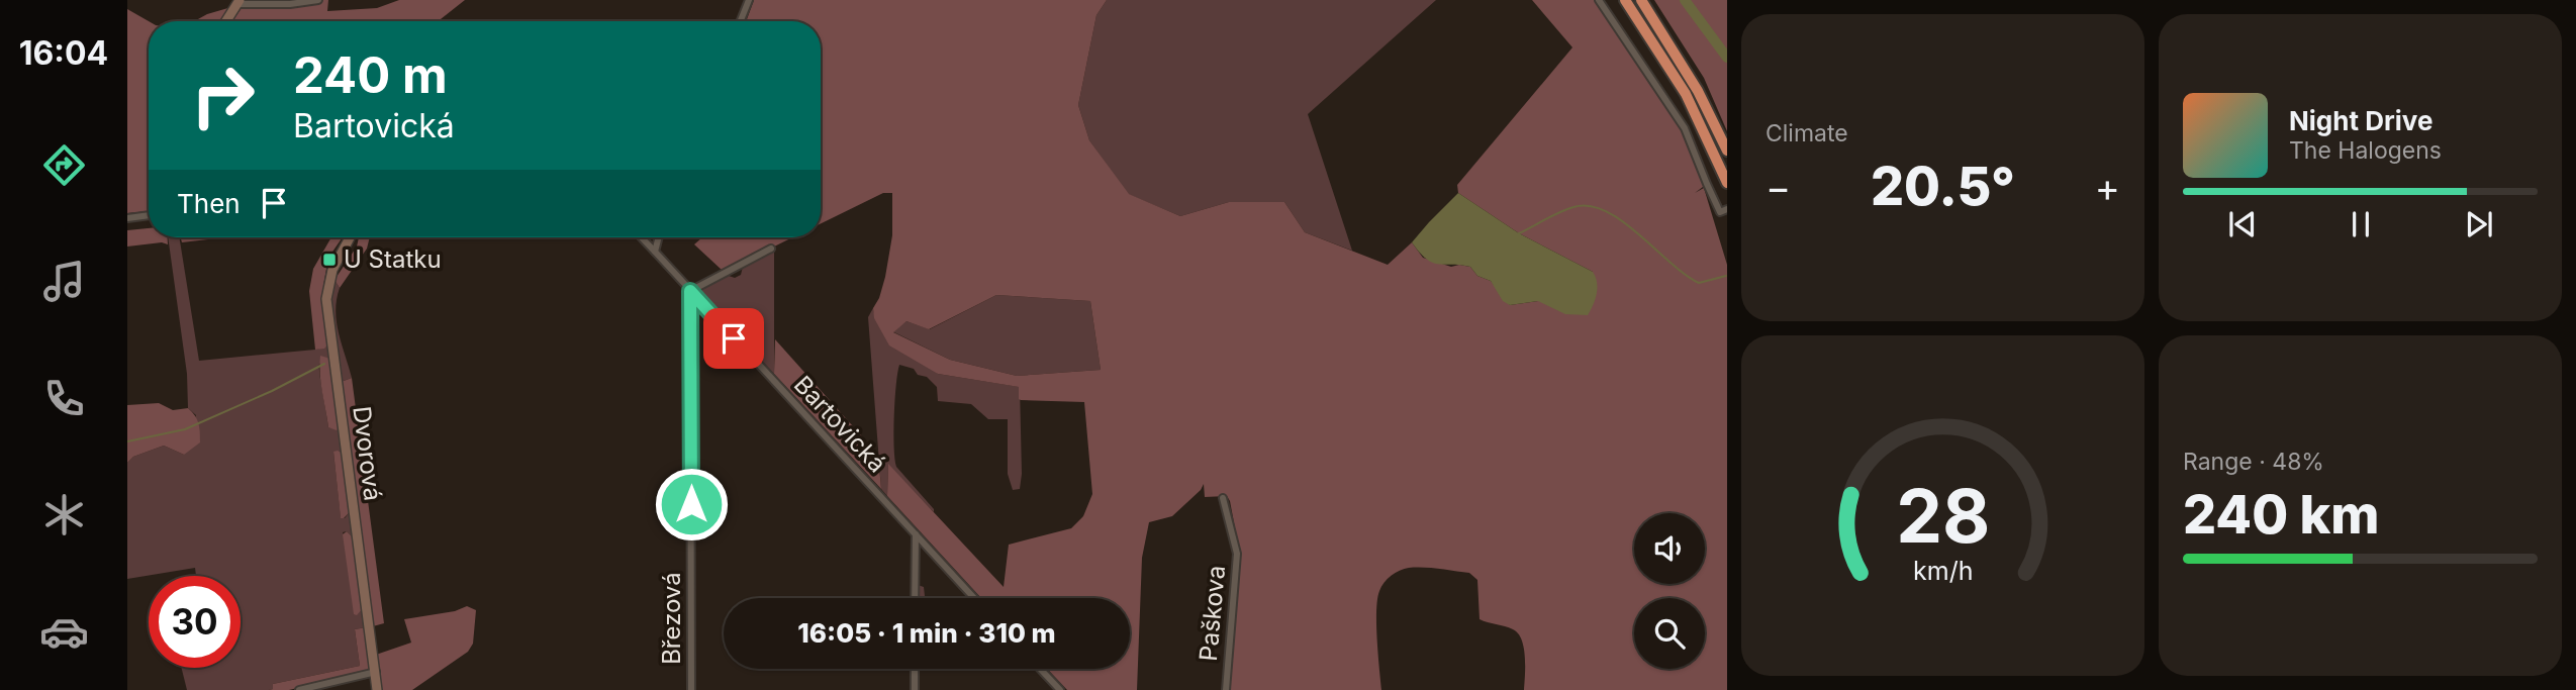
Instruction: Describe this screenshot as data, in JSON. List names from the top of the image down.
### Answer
{
  "streets": {
    "street": [
      "Bartovická",
      "Dvorová",
      "Paškova",
      "Březová"
    ]
  },
  "crossings": [
    ["Bartovická", "Březová"]
  ],
  "places": {
    "transit": ["U Statku"]
  },
  "page": {
    "tabs": "16:04",
    "tile": [
      "Climate",
      ["Range · 48%", "240 km"]
    ],
    "turn": ["240 m", "Bartovická"],
    "song": ["Night Drive", "The Halogens"],
    "heat": ["−", "20.5°", "+"],
    "then": "Then",
    "limit": "30",
    "trip": "16:05 · 1 min · 310 m",
    "gauge": ["28", "km/h"]
  }
}
